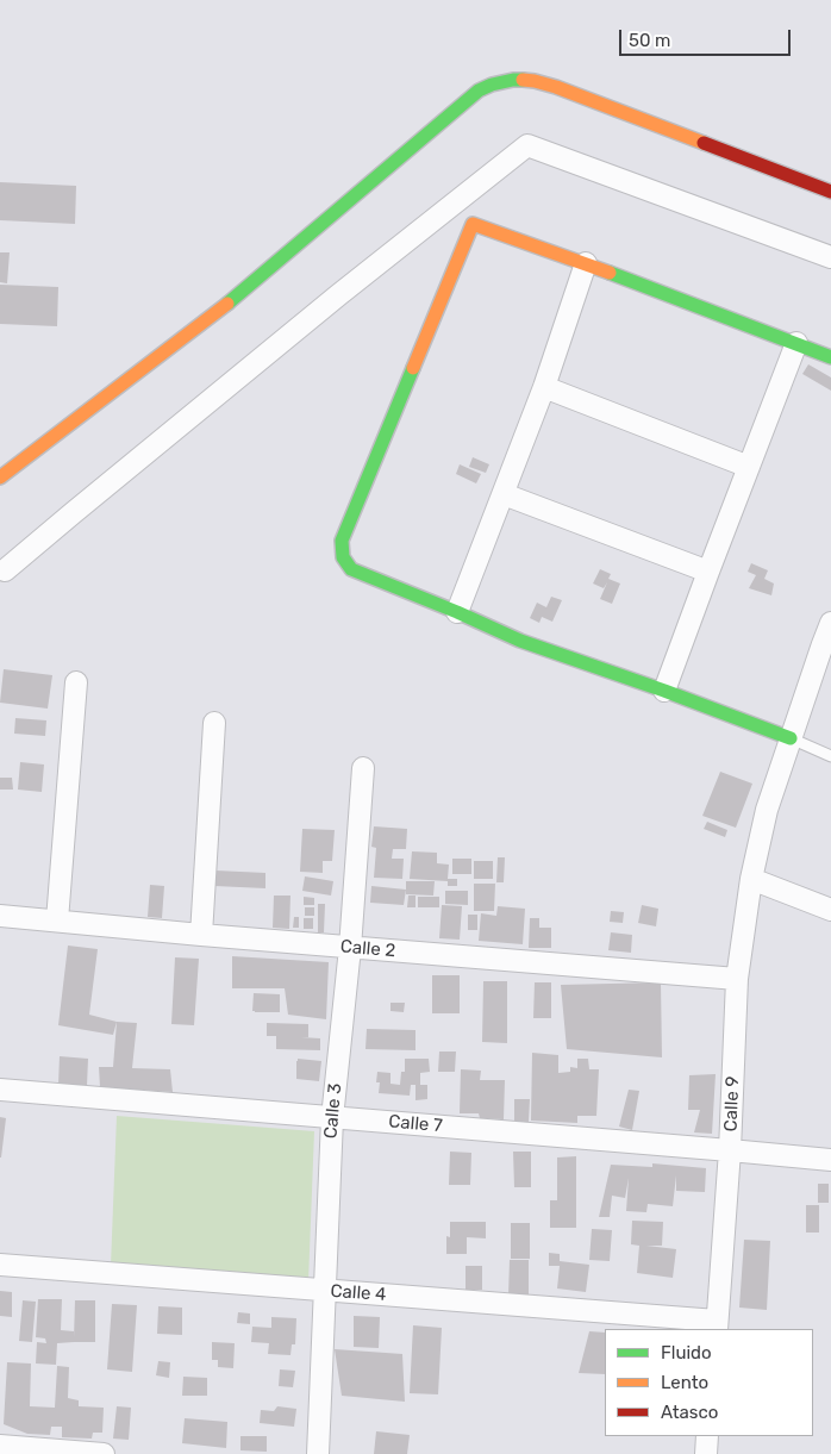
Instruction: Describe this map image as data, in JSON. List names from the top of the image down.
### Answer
{
  "streets": {
    "street": [
      "Calle 2",
      "Calle 9",
      "Calle 3",
      "Calle 7",
      "Calle 4"
    ]
  },
  "crossings": [
    ["Calle 2", "Calle 9"],
    ["Calle 2", "Calle 3"],
    ["Calle 9", "Calle 7"],
    ["Calle 9", "Calle 4"],
    ["Calle 3", "Calle 7"],
    ["Calle 3", "Calle 4"]
  ],
  "legend": ["Fluido", "Lento", "Atasco"],
  "scale_bar": "50 m"
}
